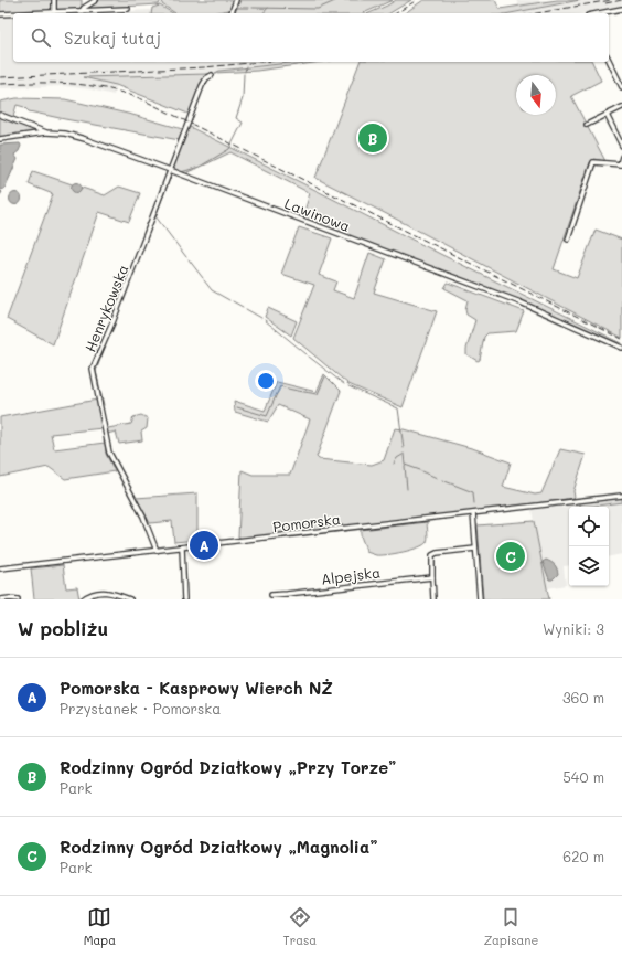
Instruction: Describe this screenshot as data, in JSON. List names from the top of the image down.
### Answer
{
  "streets": {
    "street": [
      "Lawinowa",
      "Henrykowska",
      "Pomorska",
      "Alpejska"
    ]
  },
  "crossings": [
    ["Lawinowa", "Henrykowska"],
    ["Henrykowska", "Pomorska"]
  ],
  "north": "bottom",
  "page": {
    "search": "Szukaj tutaj",
    "pins": ["B", "A", "C"],
    "heading": ["W pobliżu", "Wyniki: 3"],
    "list": [
      {
        "mark": "A",
        "name": "Pomorska - Kasprowy Wierch NŻ",
        "note": "Przystanek · Pomorska",
        "value": "360 m"
      },
      {
        "mark": "B",
        "name": "Rodzinny Ogród Działkowy „Przy Torze”",
        "note": "Park",
        "value": "540 m"
      },
      {
        "mark": "C",
        "name": "Rodzinny Ogród Działkowy „Magnolia”",
        "note": "Park",
        "value": "620 m"
      }
    ],
    "nav": ["Mapa", "Trasa", "Zapisane"]
  }
}
